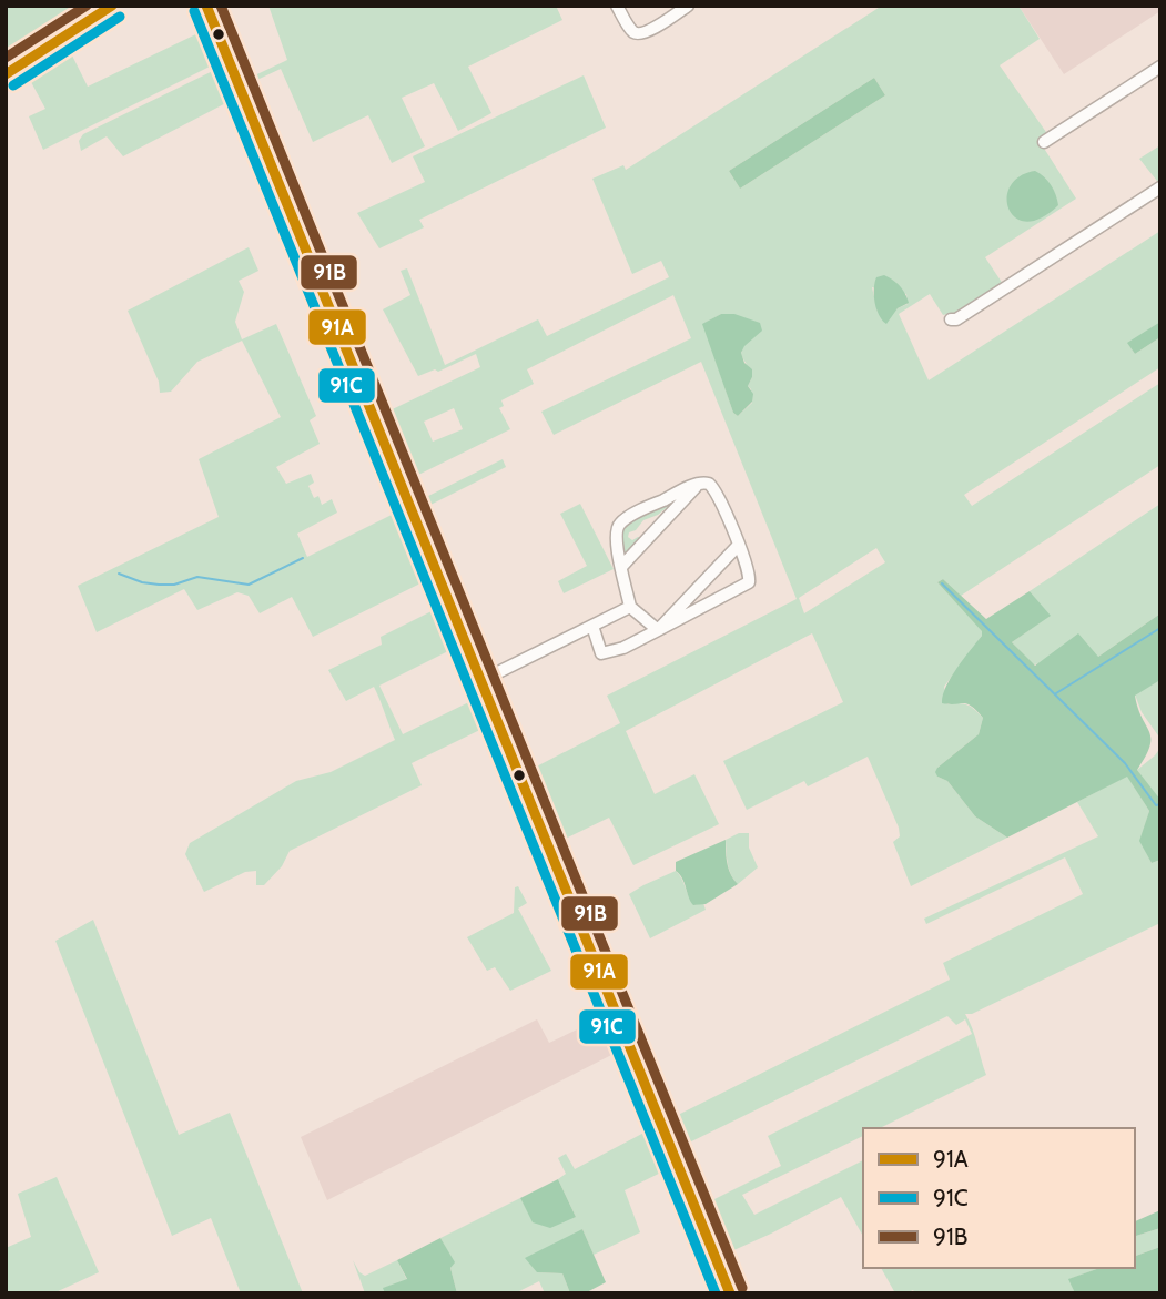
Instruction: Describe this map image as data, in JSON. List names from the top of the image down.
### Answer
{
  "lines": ["transit line 91A", "transit line 91B", "transit line 91C"],
  "legend": ["91A", "91C", "91B"]
}
